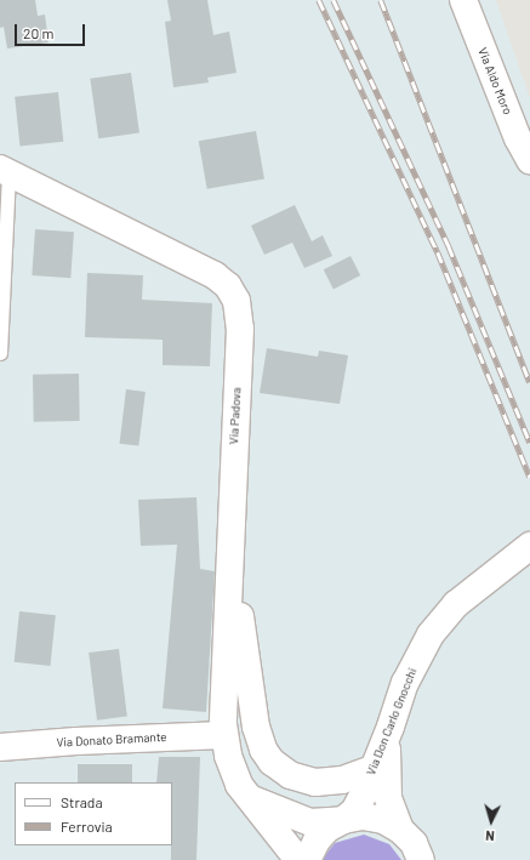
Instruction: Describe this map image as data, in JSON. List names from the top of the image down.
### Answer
{
  "streets": {
    "street": [
      "Via Aldo Moro",
      "Via Padova",
      "Via Don Carlo Gnocchi",
      "Via Donato Bramante"
    ]
  },
  "crossings": [
    ["Via Padova", "Via Donato Bramante"]
  ],
  "legend": ["Strada", "Ferrovia"],
  "scale_bar": "20 m",
  "north": "bottom"
}
